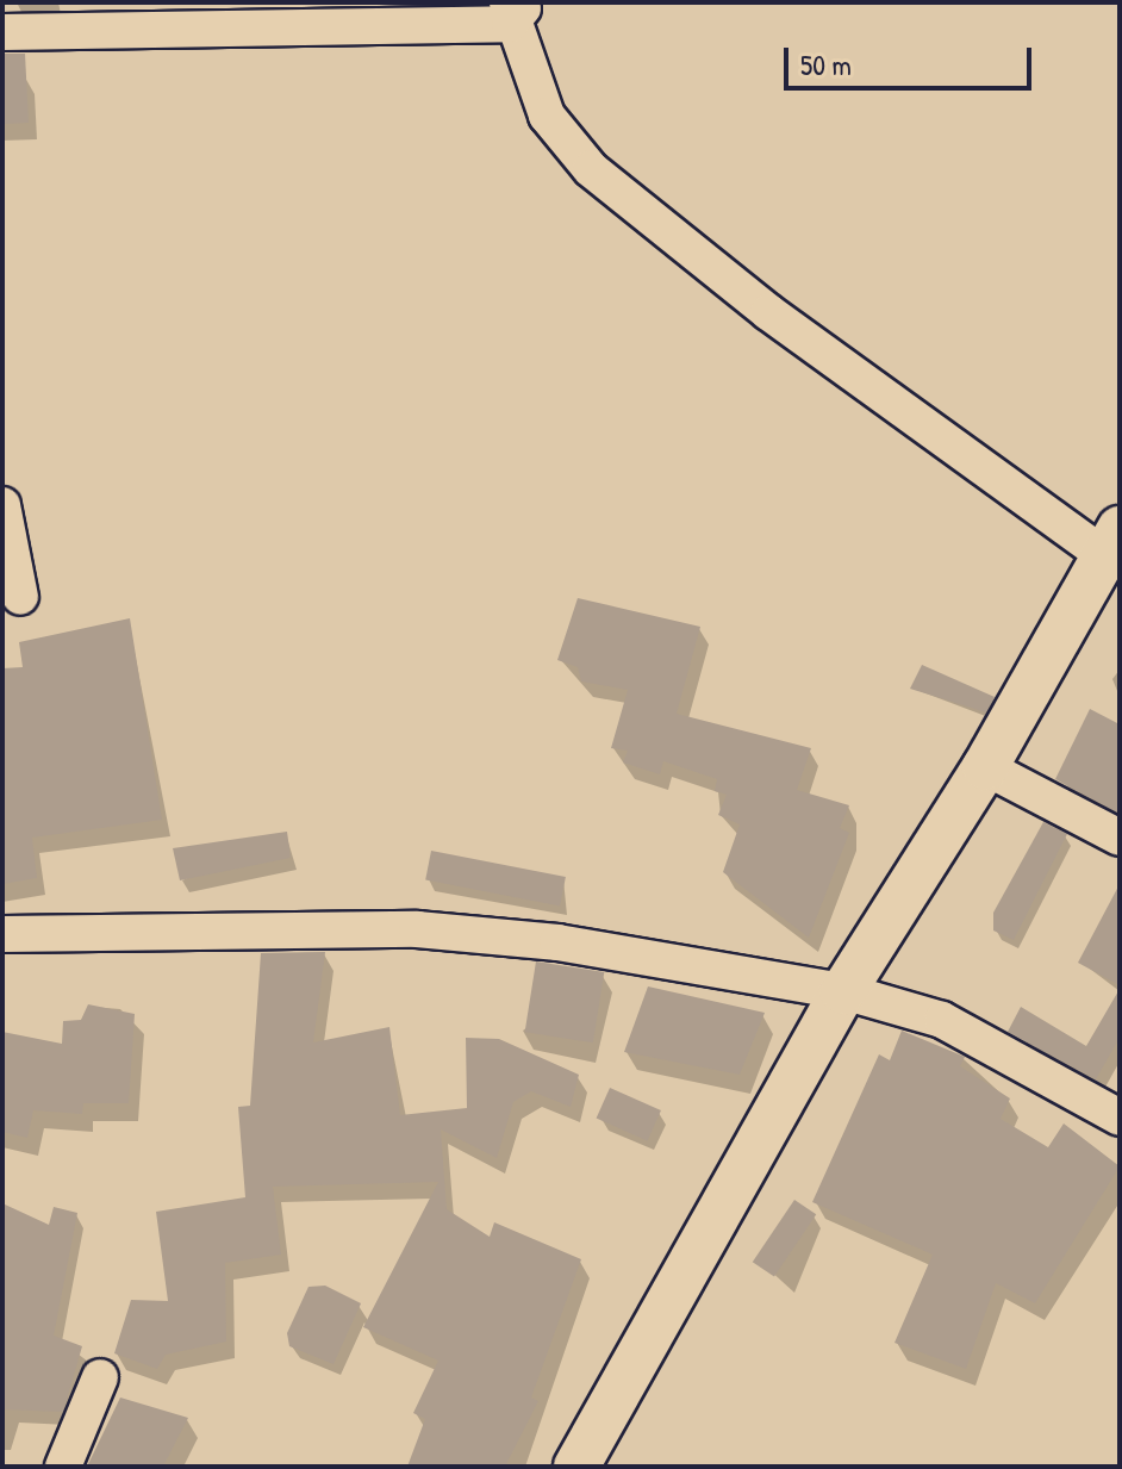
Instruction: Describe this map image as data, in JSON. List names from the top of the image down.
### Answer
{
  "scale_bar": "50 m"
}
